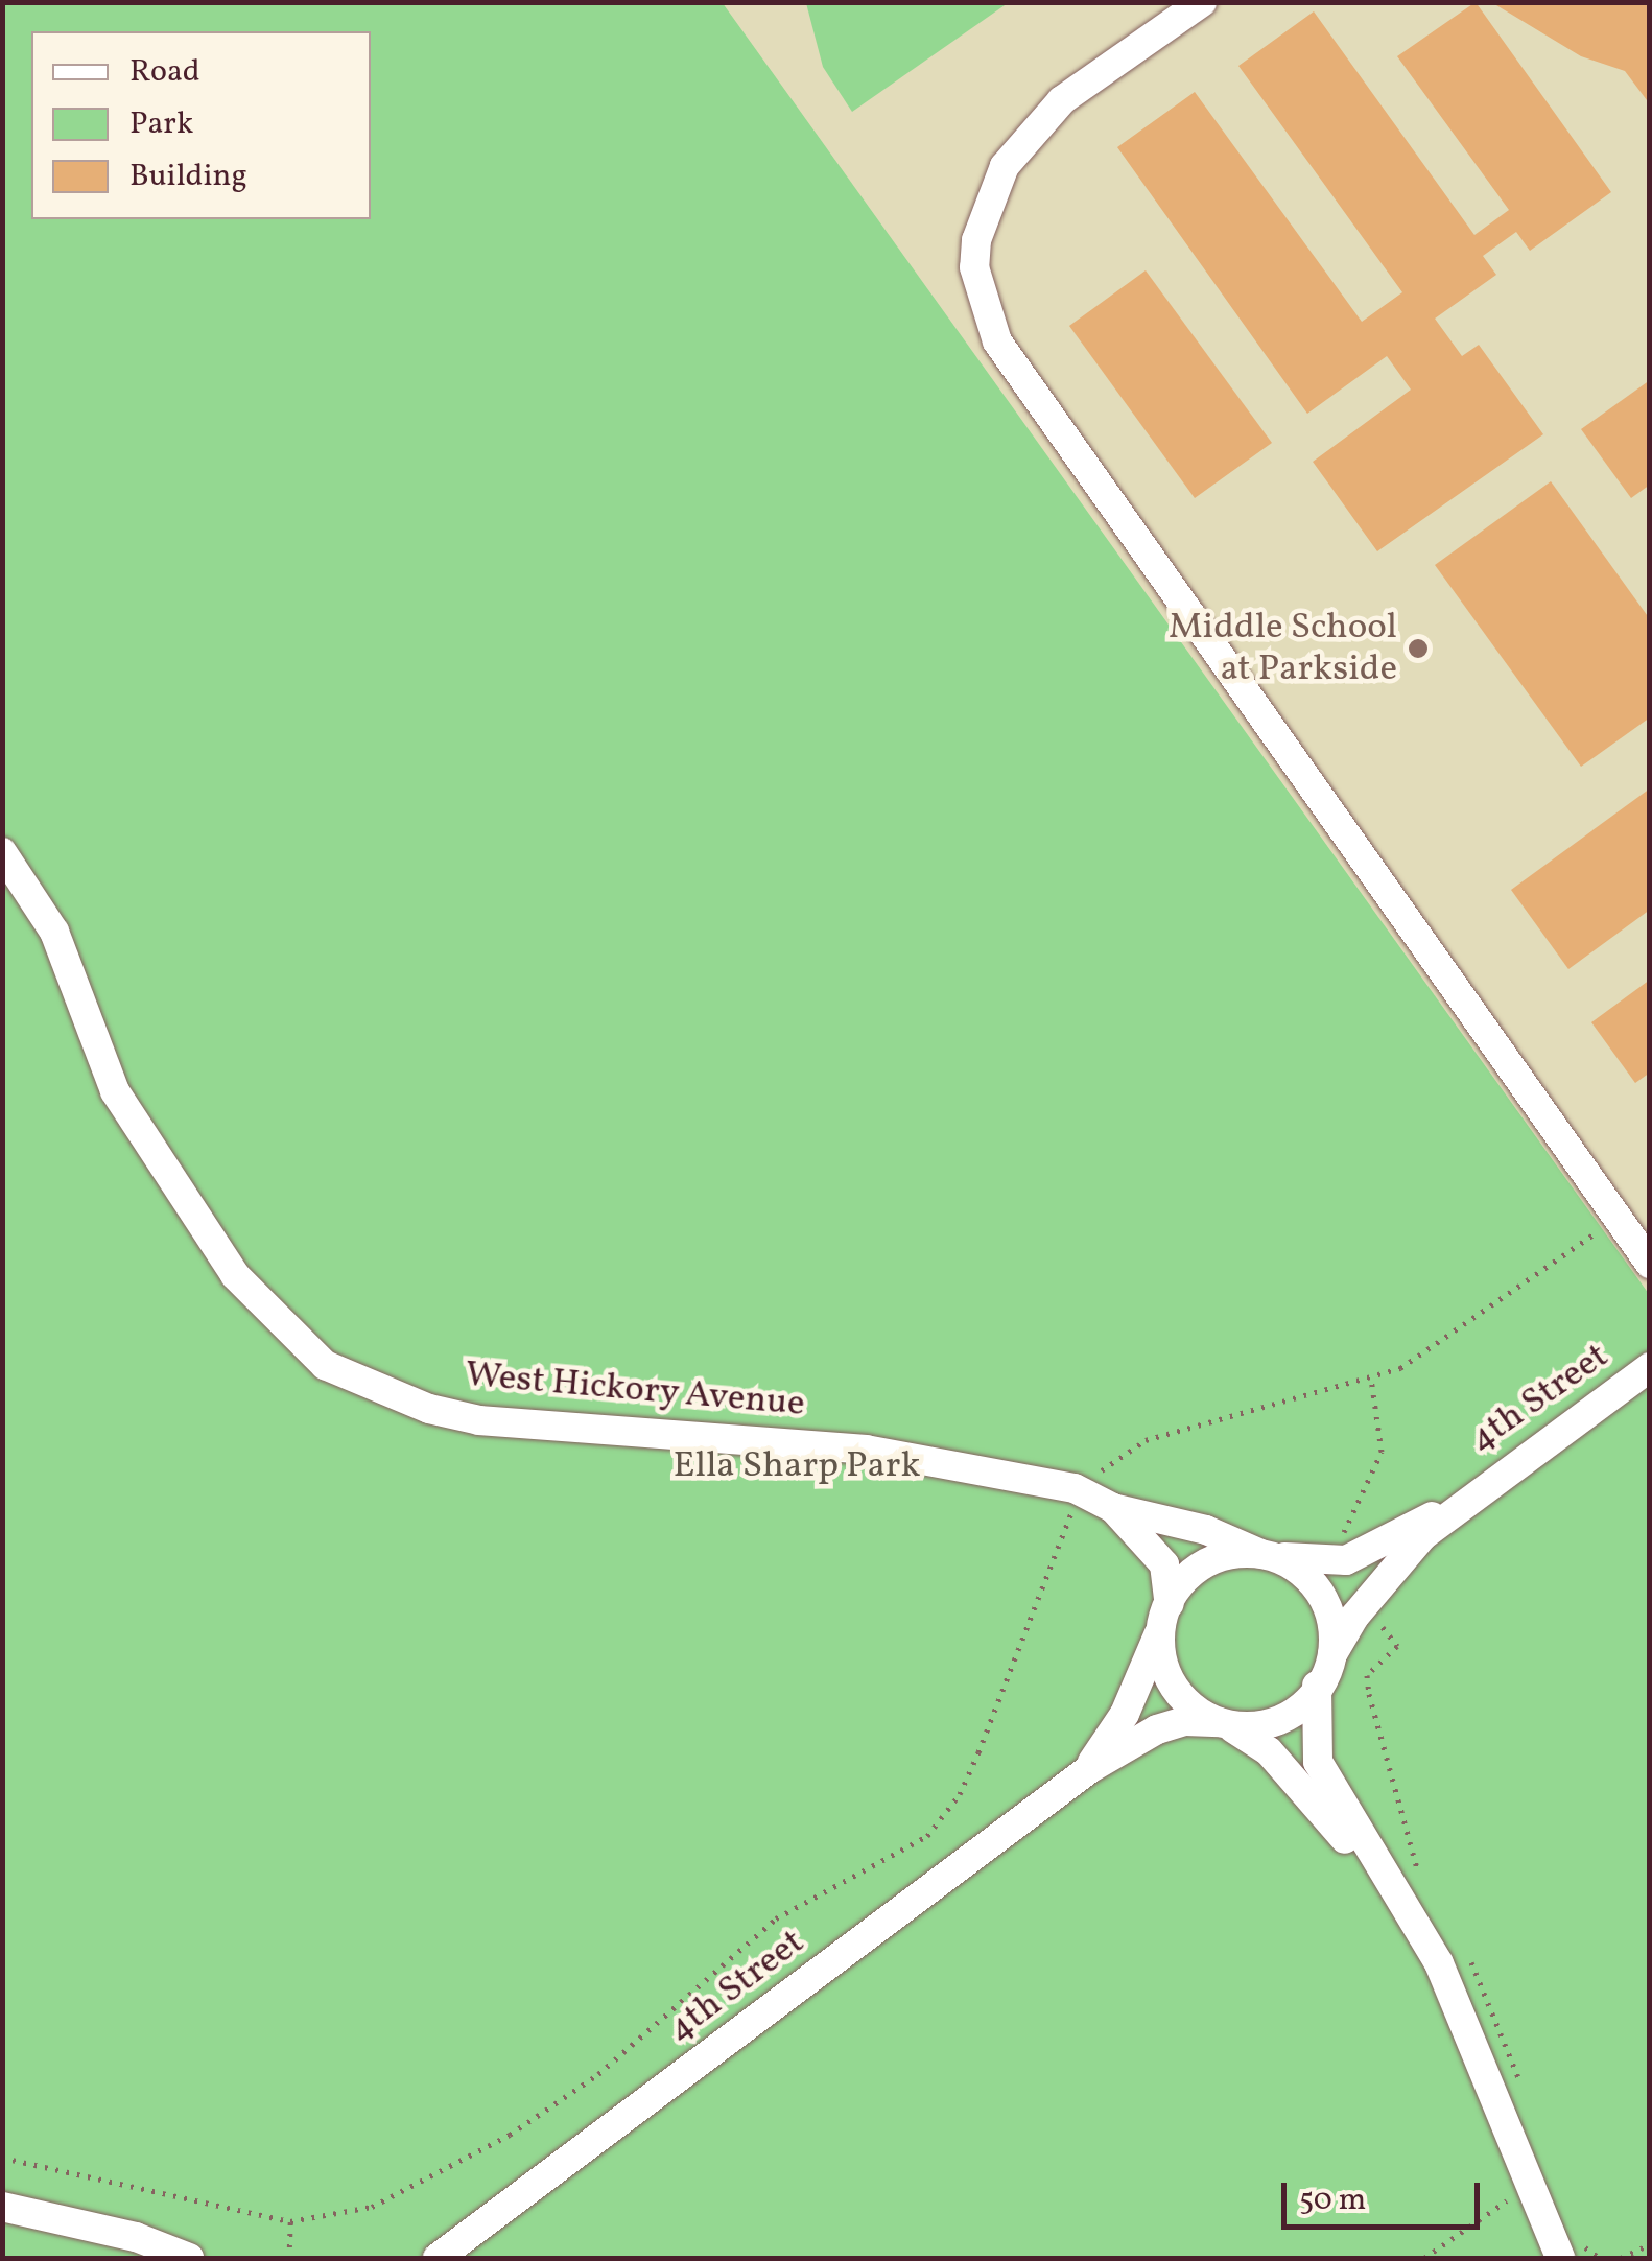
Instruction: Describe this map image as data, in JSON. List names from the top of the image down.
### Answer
{
  "streets": {
    "street": ["West Hickory Avenue", "4th Street"]
  },
  "crossings": [
    ["West Hickory Avenue", "4th Street"]
  ],
  "parks": ["Ella Sharp Park"],
  "places": ["Middle School at Parkside"],
  "legend": ["Road", "Park", "Building"],
  "scale_bar": "50 m"
}
